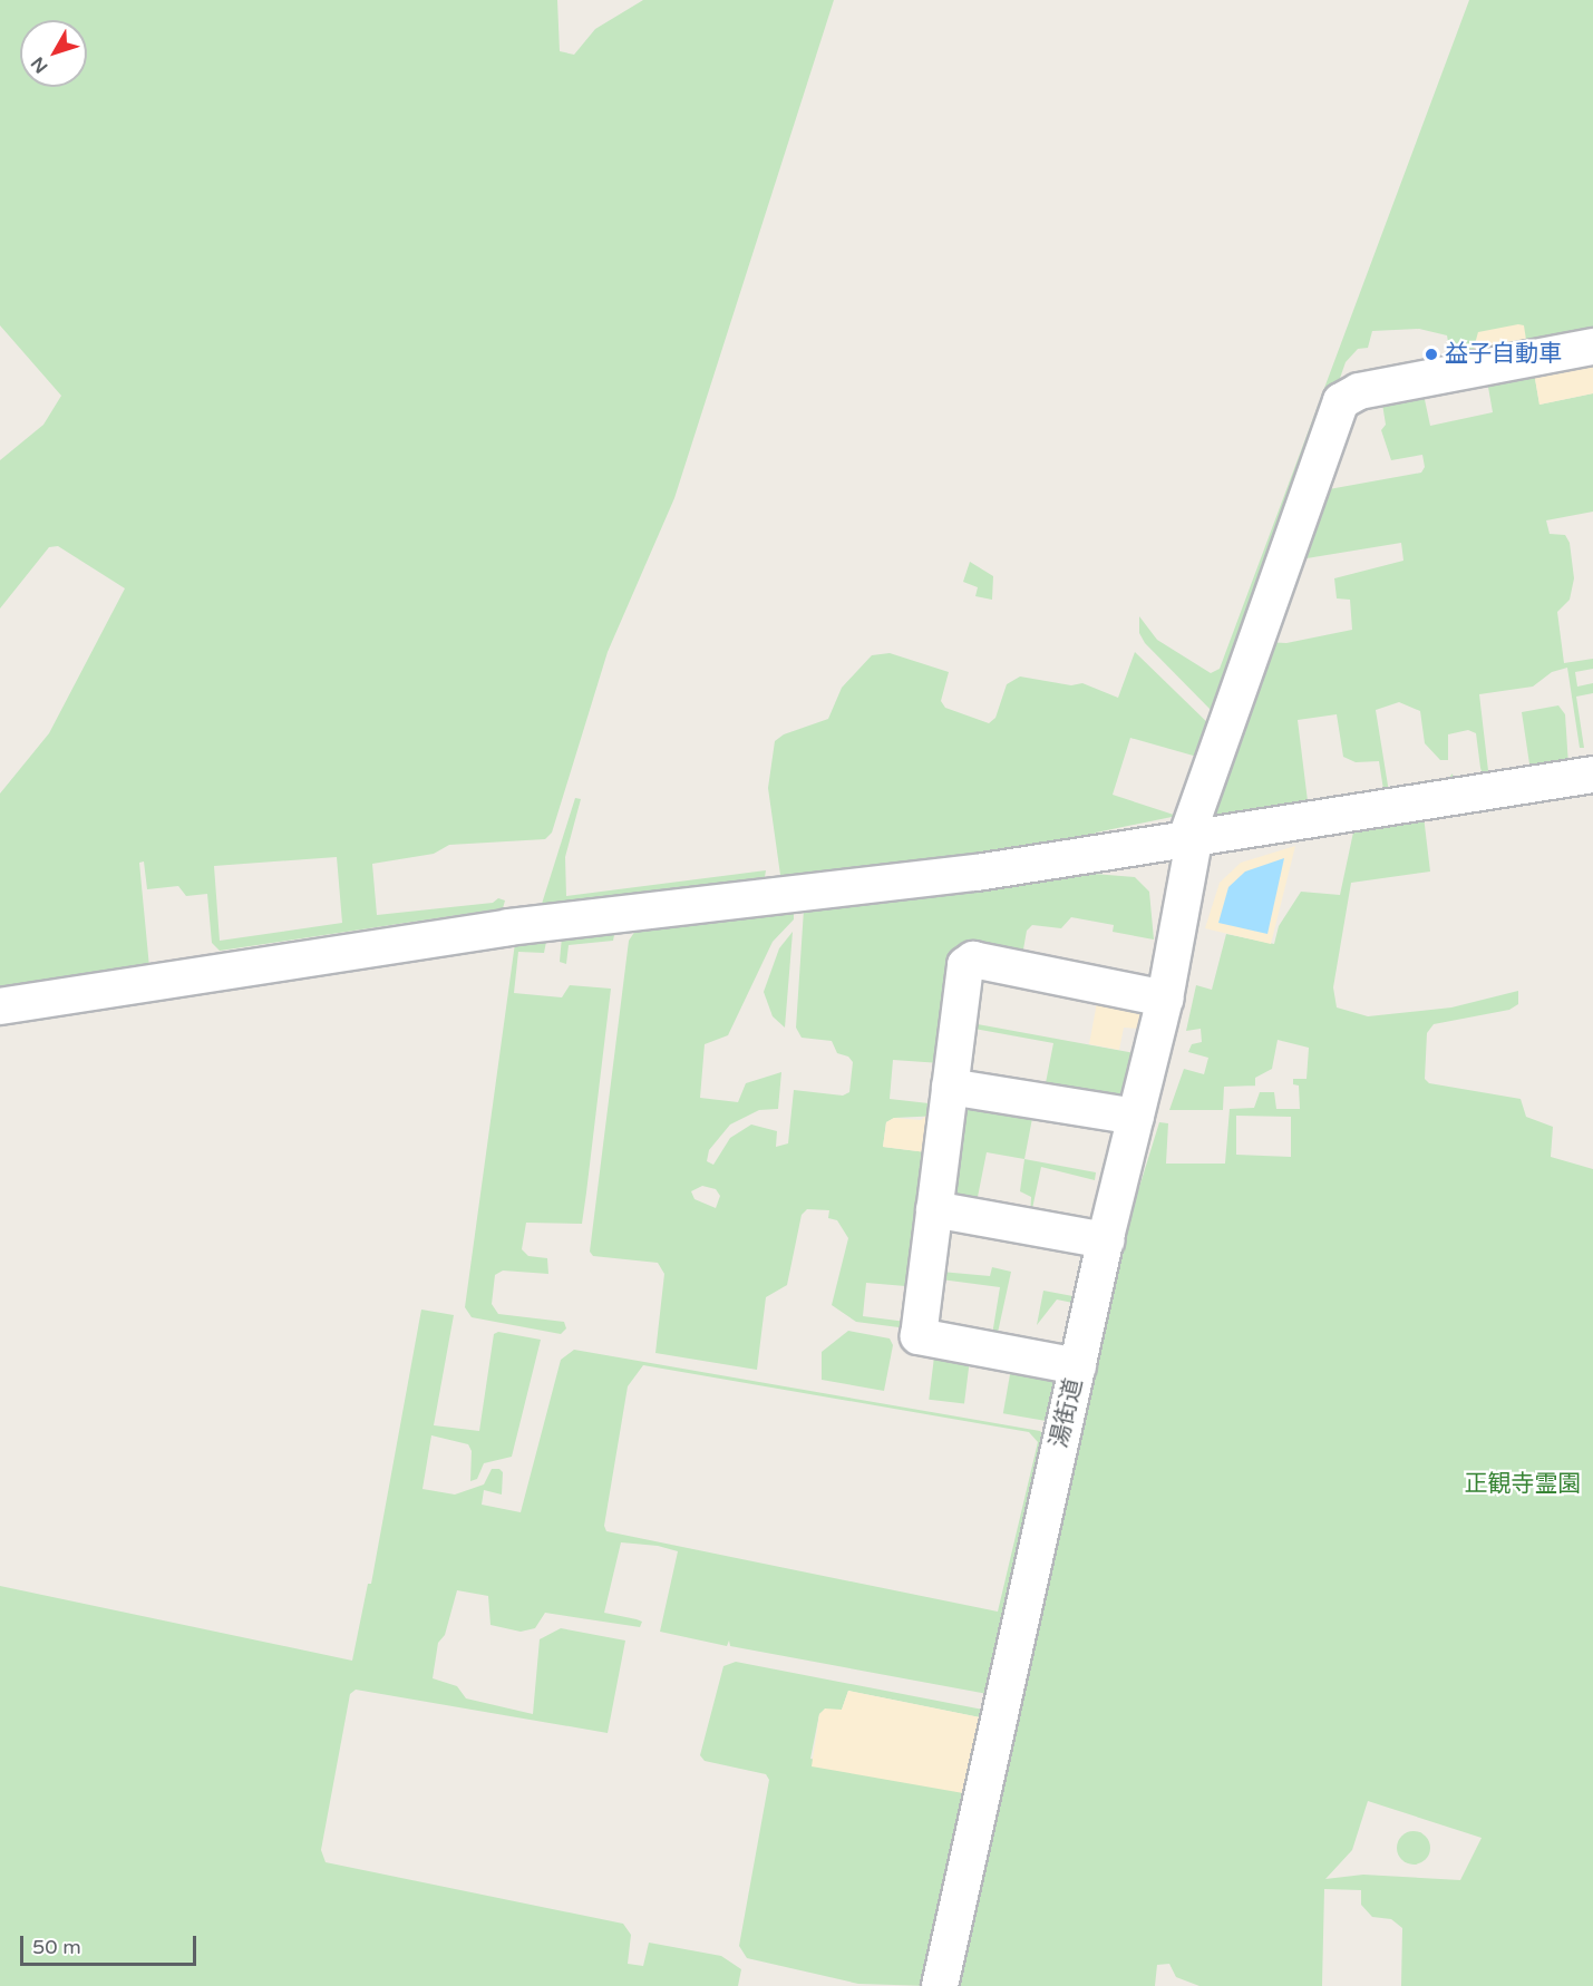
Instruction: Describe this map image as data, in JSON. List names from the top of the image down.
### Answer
{
  "streets": {
    "street": ["湯街道"]
  },
  "parks": ["正観寺霊園"],
  "places": ["益子自動車"],
  "scale_bar": "50 m",
  "north": "bottom left"
}
